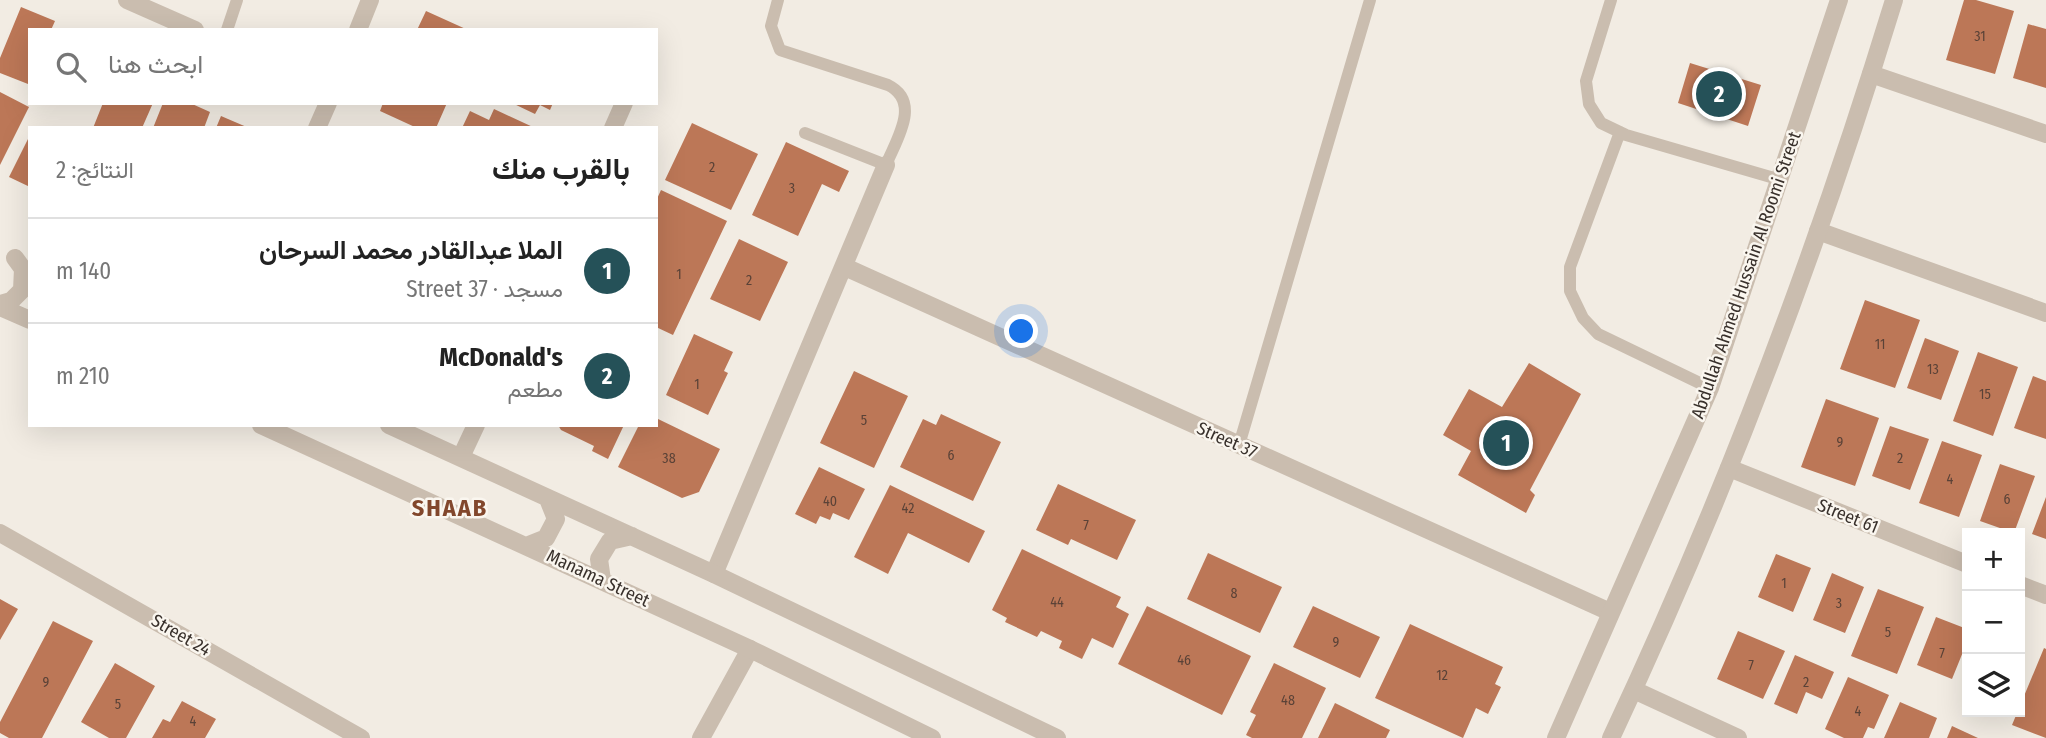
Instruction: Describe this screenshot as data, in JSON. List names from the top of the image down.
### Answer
{
  "streets": {
    "street": [
      "Abdullah Ahmed Hussain Al Roomi Street",
      "Street 37",
      "Street 61",
      "Manama Street",
      "Street 24"
    ]
  },
  "crossings": [
    ["Abdullah Ahmed Hussain Al Roomi Street", "Street 37"]
  ],
  "districts": ["SHAAB"],
  "house_numbers": [
    "31",
    "2",
    "3",
    "1",
    "2",
    "11",
    "13",
    "1",
    "15",
    "5",
    "9",
    "6",
    "38",
    "2",
    "4",
    "6",
    "40",
    "42",
    "7",
    "1",
    "8",
    "44",
    "3",
    "5",
    "9",
    "7",
    "46",
    "7",
    "12",
    "9",
    "2",
    "48",
    "5",
    "4",
    "4"
  ],
  "page": {
    "search": "ابحث هنا",
    "pins": ["2", "1"],
    "heading": ["بالقرب منك", "النتائج: 2"],
    "list": [
      {
        "mark": "1",
        "name": "الملا عبدالقادر محمد السرحان",
        "note": "مسجد · Street 37",
        "value": "140 m"
      },
      {
        "mark": "2",
        "name": "McDonald's",
        "note": "مطعم",
        "value": "210 m"
      }
    ],
    "map_buttons": ["+", "−"]
  }
}
